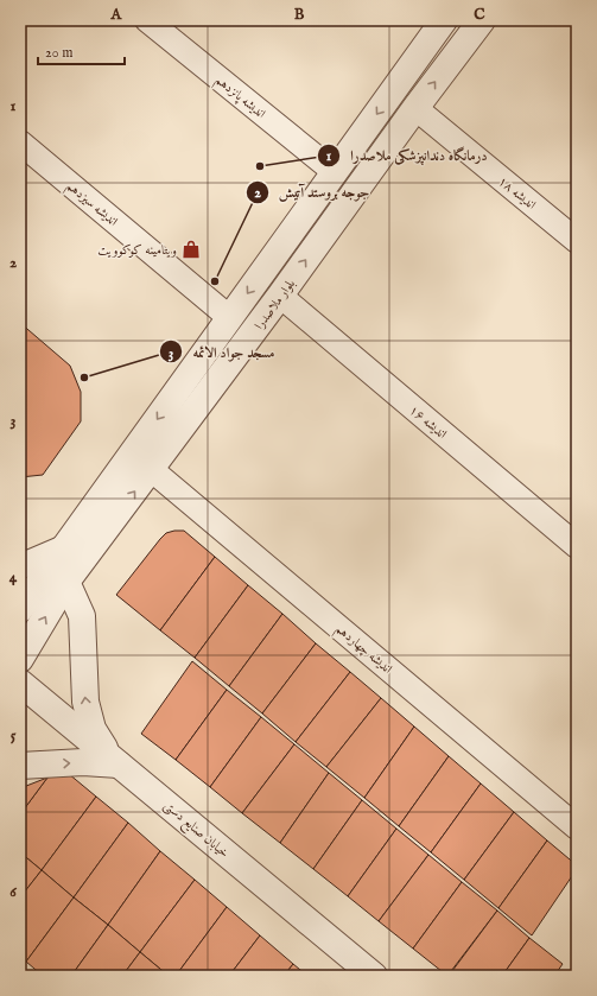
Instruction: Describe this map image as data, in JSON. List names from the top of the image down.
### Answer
{
  "streets": {
    "street": [
      "اندیشه پانزدهم",
      "اندیشه ۱۸",
      "اندیشه سیزدهم",
      "بلوار ملاصدرا",
      "اندیشه ۱۶",
      "اندیشه چهاردهم",
      "خیابان صنایع دستی"
    ]
  },
  "crossings": [
    ["اندیشه ۱۸", "بلوار ملاصدرا"],
    ["بلوار ملاصدرا", "اندیشه ۱۶"],
    ["بلوار ملاصدرا", "اندیشه چهاردهم"]
  ],
  "places": {
    "other": ["درمانگاه دندانپزشکی ملاصدرا", "جوجه بروستد آتیش", "مسجد جواد الائمه"],
    "shop": ["ویتامینه کوکوویت"]
  },
  "scale_bar": "20 m",
  "grid": {
    "columns": ["A", "B", "C"],
    "rows": [
      "1",
      "2",
      "3",
      "4",
      "5",
      "6"
    ]
  }
}
